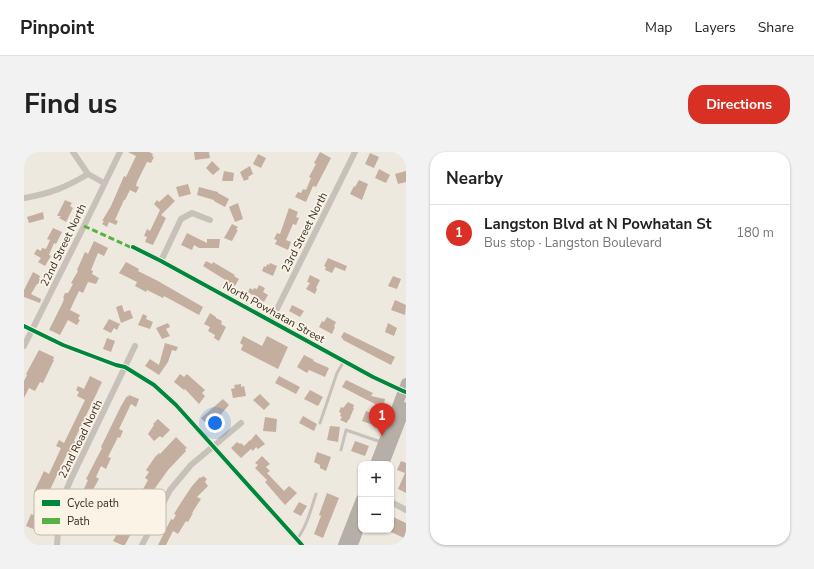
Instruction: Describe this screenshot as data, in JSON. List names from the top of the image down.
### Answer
{
  "streets": {
    "street": [
      "23rd Street North",
      "22nd Street North",
      "North Powhatan Street",
      "22nd Road North"
    ]
  },
  "crossings": [
    ["23rd Street North", "North Powhatan Street"]
  ],
  "legend": ["Cycle path", "Path"],
  "page": {
    "header": "Pinpoint",
    "nav": ["Map", "Layers", "Share"],
    "title": "Find us",
    "buttons": "Directions",
    "heading": "Nearby",
    "list": [
      {
        "mark": "1",
        "name": "Langston Blvd at N Powhatan St",
        "note": "Bus stop · Langston Boulevard",
        "value": "180 m"
      }
    ],
    "pins": "1",
    "map_buttons": ["+", "−"]
  }
}
